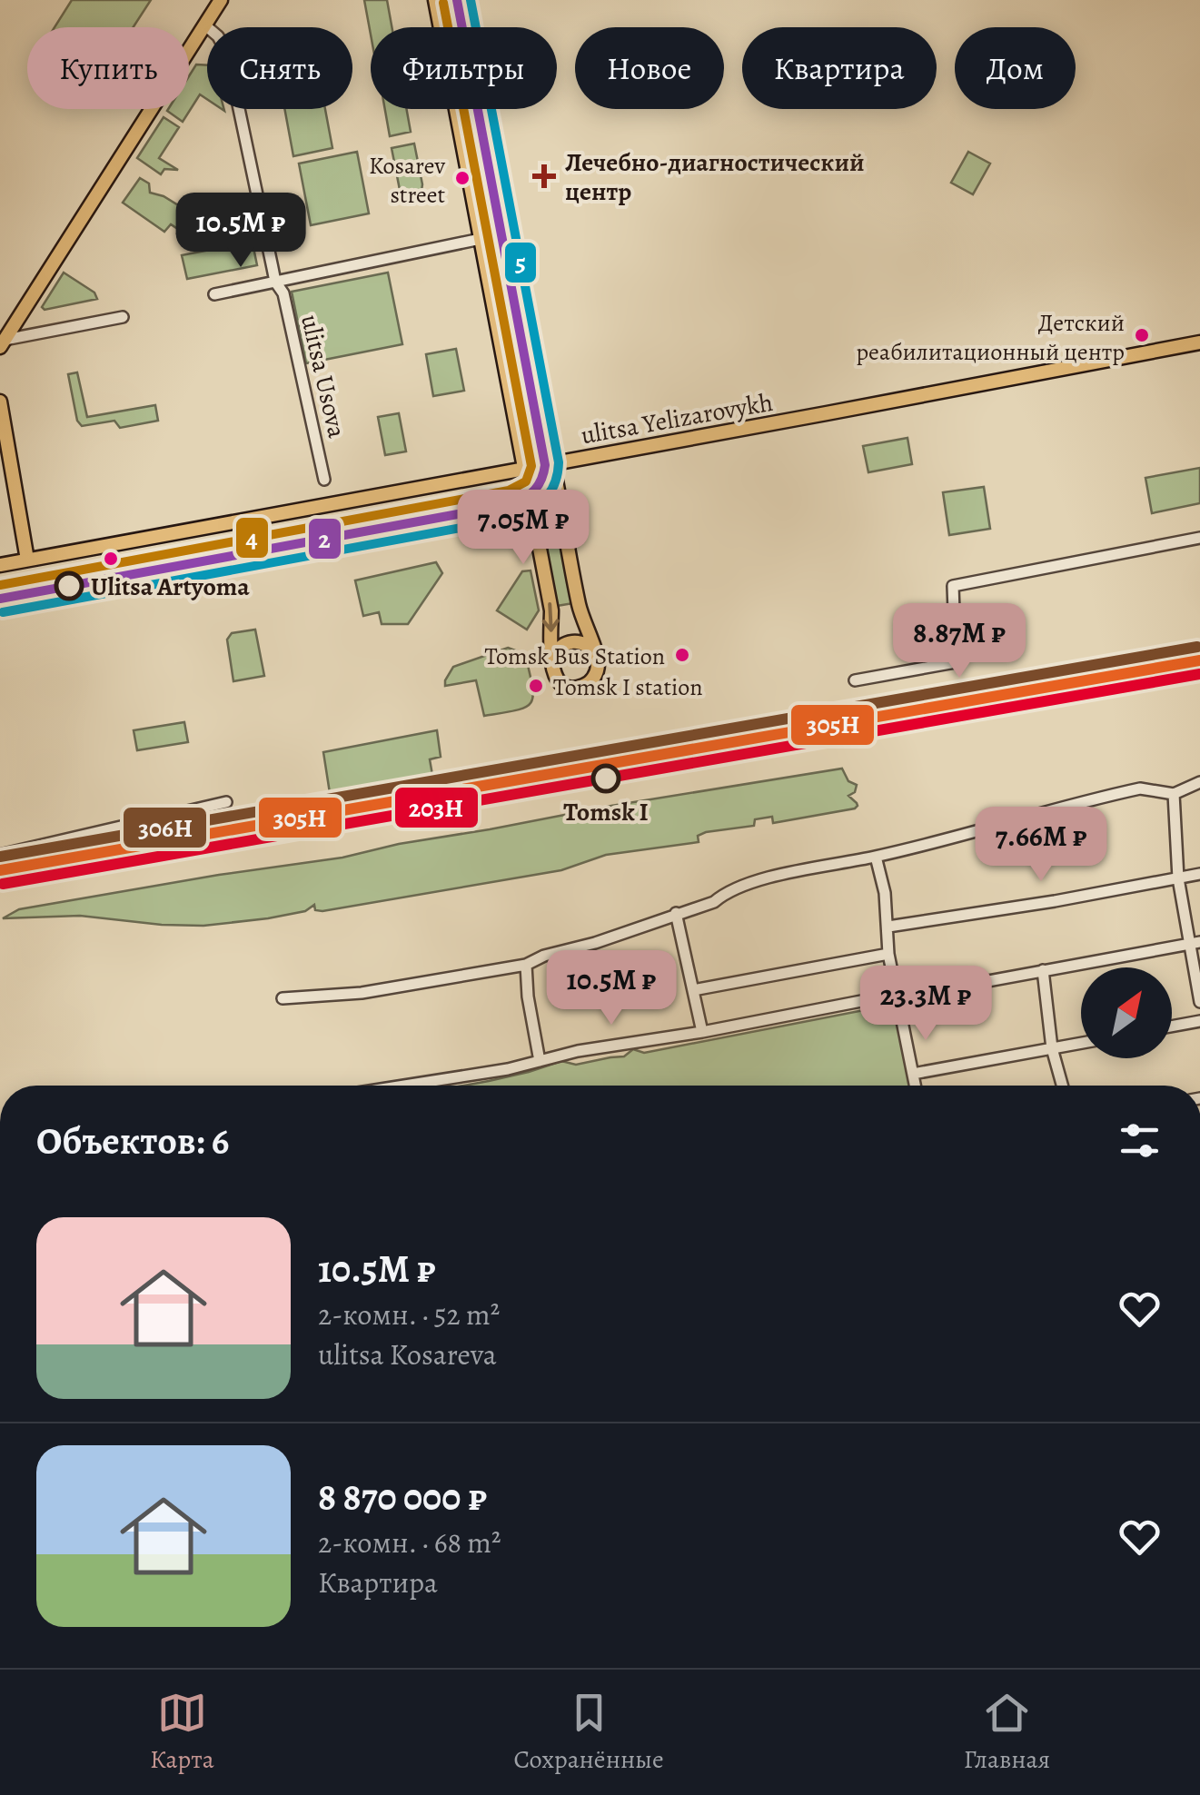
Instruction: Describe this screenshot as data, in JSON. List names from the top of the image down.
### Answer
{
  "streets": {
    "main road": ["ulitsa Yelizarovykh"],
    "street": ["ulitsa Usova"]
  },
  "places": {
    "health": ["Лечебно-диагностический центр"],
    "other": [
      "Kosarev street",
      "Детский реабилитационный центр",
      "Ulitsa Artyoma",
      "Tomsk Bus Station",
      "Tomsk I station",
      "Tomsk I"
    ]
  },
  "lines": [
    "transit line 2",
    "transit line 5",
    "transit line 4",
    "transit line 306Н",
    "transit line 305Н",
    "transit line 203Н"
  ],
  "north": "top right",
  "page": {
    "chip": [
      "Купить",
      "Снять",
      "Фильтры",
      "Новое",
      "Квартира",
      "Дом"
    ],
    "price": [
      "10.5M ₽",
      "7.05M ₽",
      "8.87M ₽",
      "7.66M ₽",
      "10.5M ₽",
      "23.3M ₽"
    ],
    "heading": "Объектов: 6",
    "list": [
      {
        "name": "10.5M ₽",
        "note": "2-комн. · 52 m² · ulitsa Kosareva"
      },
      {
        "name": "8 870 000 ₽",
        "note": "2-комн. · 68 m² · Квартира"
      }
    ],
    "tabs": ["Карта", "Сохранённые", "Главная"]
  }
}
